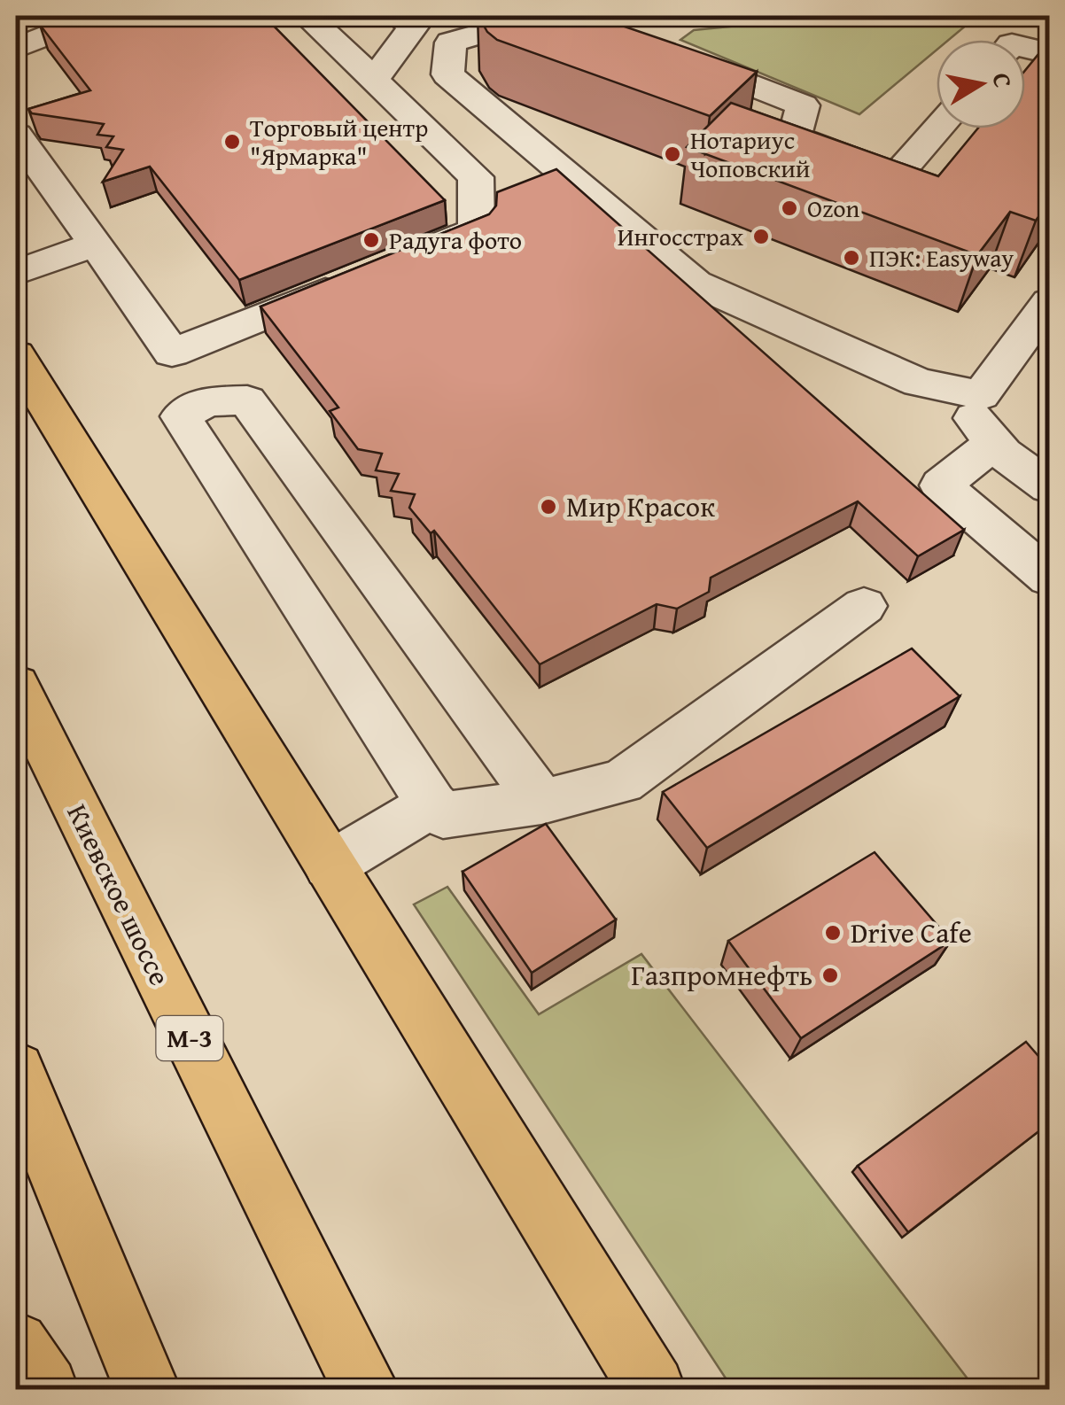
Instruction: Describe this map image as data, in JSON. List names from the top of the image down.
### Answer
{
  "streets": {
    "main road": ["Киевское шоссе", "М-3"]
  },
  "places": [
    "Торговый центр \"Ярмарка\"",
    "Нотариус Чоповский",
    "Ozon",
    "Ингосстрах",
    "Радуга фото",
    "ПЭК: Easyway",
    "Мир Красок",
    "Drive Cafe",
    "Газпромнефть"
  ],
  "north": "right"
}
